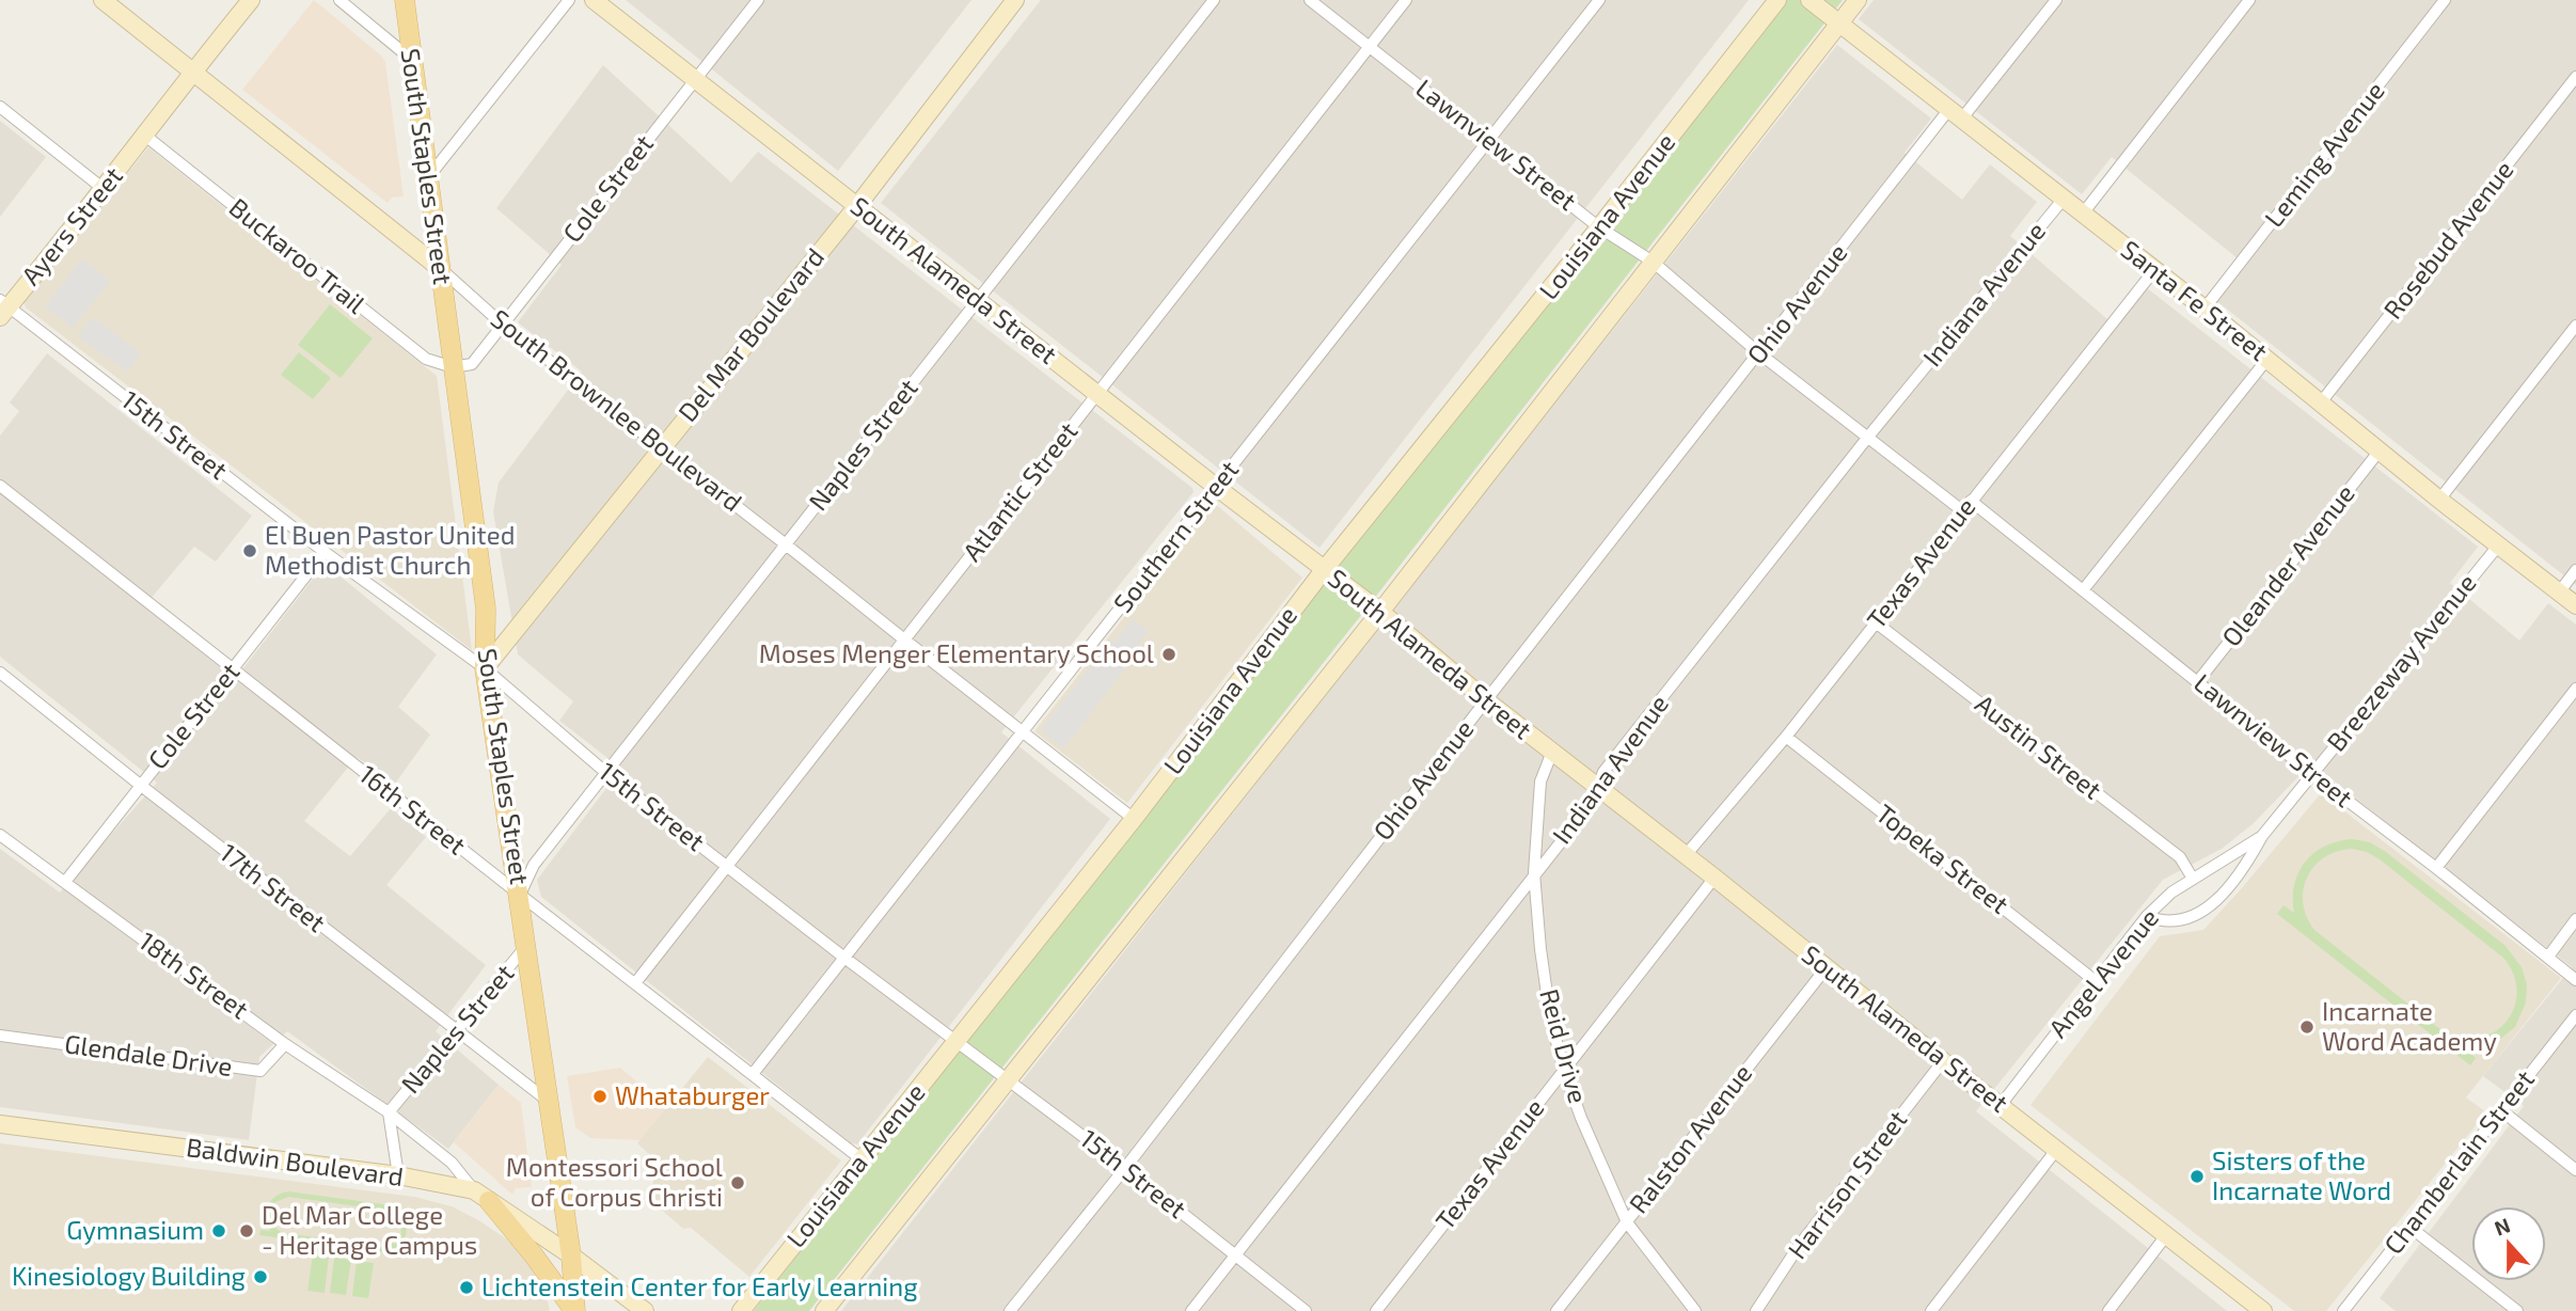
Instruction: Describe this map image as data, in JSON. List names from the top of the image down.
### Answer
{
  "streets": {
    "main road": [
      "South Staples Street",
      "Louisiana Avenue",
      "Ayers Street",
      "South Alameda Street",
      "Santa Fe Street",
      "Del Mar Boulevard",
      "South Brownlee Boulevard",
      "Baldwin Boulevard"
    ],
    "street": [
      "Lawnview Street",
      "Leming Avenue",
      "Cole Street",
      "Rosebud Avenue",
      "Buckaroo Trail",
      "Indiana Avenue",
      "Ohio Avenue",
      "15th Street",
      "Naples Street",
      "Atlantic Street",
      "Southern Street",
      "Texas Avenue",
      "Oleander Avenue",
      "Breezeway Avenue",
      "Austin Street",
      "16th Street",
      "Topeka Street",
      "17th Street",
      "Angel Avenue",
      "18th Street",
      "Reid Drive",
      "Glendale Drive",
      "Ralston Avenue",
      "Chamberlain Street",
      "Harrison Street"
    ]
  },
  "crossings": [
    ["Lawnview Street", "Louisiana Avenue"],
    ["Lawnview Street", "Indiana Avenue"],
    ["Lawnview Street", "Ohio Avenue"],
    ["Lawnview Street", "Atlantic Street"],
    ["Lawnview Street", "Southern Street"],
    ["Lawnview Street", "Texas Avenue"],
    ["Lawnview Street", "Oleander Avenue"],
    ["Lawnview Street", "Breezeway Avenue"],
    ["Leming Avenue", "Santa Fe Street"],
    ["South Staples Street", "Cole Street"],
    ["South Staples Street", "Buckaroo Trail"],
    ["South Staples Street", "Del Mar Boulevard"],
    ["South Staples Street", "South Brownlee Boulevard"],
    ["South Staples Street", "15th Street"],
    ["South Staples Street", "Naples Street"],
    ["South Staples Street", "16th Street"],
    ["South Staples Street", "17th Street"],
    ["South Staples Street", "Baldwin Boulevard"],
    ["Cole Street", "Buckaroo Trail"],
    ["Cole Street", "South Alameda Street"],
    ["Cole Street", "South Brownlee Boulevard"],
    ["Cole Street", "15th Street"],
    ["Cole Street", "16th Street"],
    ["Cole Street", "17th Street"],
    ["Cole Street", "18th Street"],
    ["Louisiana Avenue", "South Alameda Street"],
    ["Louisiana Avenue", "South Brownlee Boulevard"],
    ["Louisiana Avenue", "15th Street"],
    ["Louisiana Avenue", "16th Street"],
    ["Ayers Street", "Buckaroo Trail"],
    ["Ayers Street", "South Brownlee Boulevard"],
    ["Ayers Street", "15th Street"],
    ["Rosebud Avenue", "Santa Fe Street"],
    ["South Alameda Street", "Indiana Avenue"],
    ["South Alameda Street", "Ohio Avenue"],
    ["South Alameda Street", "Del Mar Boulevard"],
    ["South Alameda Street", "Naples Street"],
    ["South Alameda Street", "Atlantic Street"],
    ["South Alameda Street", "Southern Street"],
    ["South Alameda Street", "Texas Avenue"],
    ["South Alameda Street", "Angel Avenue"],
    ["South Alameda Street", "Reid Drive"],
    ["South Alameda Street", "Ralston Avenue"],
    ["South Alameda Street", "Harrison Street"],
    ["Indiana Avenue", "Santa Fe Street"],
    ["Indiana Avenue", "15th Street"],
    ["Indiana Avenue", "Reid Drive"],
    ["Santa Fe Street", "Ohio Avenue"],
    ["Santa Fe Street", "Texas Avenue"],
    ["Santa Fe Street", "Oleander Avenue"],
    ["Santa Fe Street", "Breezeway Avenue"],
    ["Ohio Avenue", "15th Street"],
    ["Del Mar Boulevard", "South Brownlee Boulevard"],
    ["Del Mar Boulevard", "15th Street"],
    ["South Brownlee Boulevard", "Naples Street"],
    ["South Brownlee Boulevard", "Atlantic Street"],
    ["South Brownlee Boulevard", "Southern Street"],
    ["15th Street", "Naples Street"],
    ["15th Street", "Atlantic Street"],
    ["15th Street", "Southern Street"],
    ["Naples Street", "16th Street"],
    ["Naples Street", "17th Street"],
    ["Naples Street", "18th Street"],
    ["Atlantic Street", "16th Street"],
    ["Southern Street", "16th Street"],
    ["Texas Avenue", "Austin Street"],
    ["Texas Avenue", "Topeka Street"],
    ["Texas Avenue", "Reid Drive"],
    ["Breezeway Avenue", "Angel Avenue"],
    ["Austin Street", "Angel Avenue"],
    ["Topeka Street", "Angel Avenue"],
    ["18th Street", "Glendale Drive"],
    ["18th Street", "Baldwin Boulevard"],
    ["Reid Drive", "Ralston Avenue"]
  ],
  "places": [
    "El Buen Pastor United Methodist Church",
    "Moses Menger Elementary School",
    "Incarnate Word Academy",
    "Whataburger",
    "Sisters of the Incarnate Word",
    "Montessori School of Corpus Christi",
    "Gymnasium",
    "Del Mar College - Heritage Campus",
    "Kinesiology Building",
    "Lichtenstein Center for Early Learning"
  ],
  "north": "top"
}
